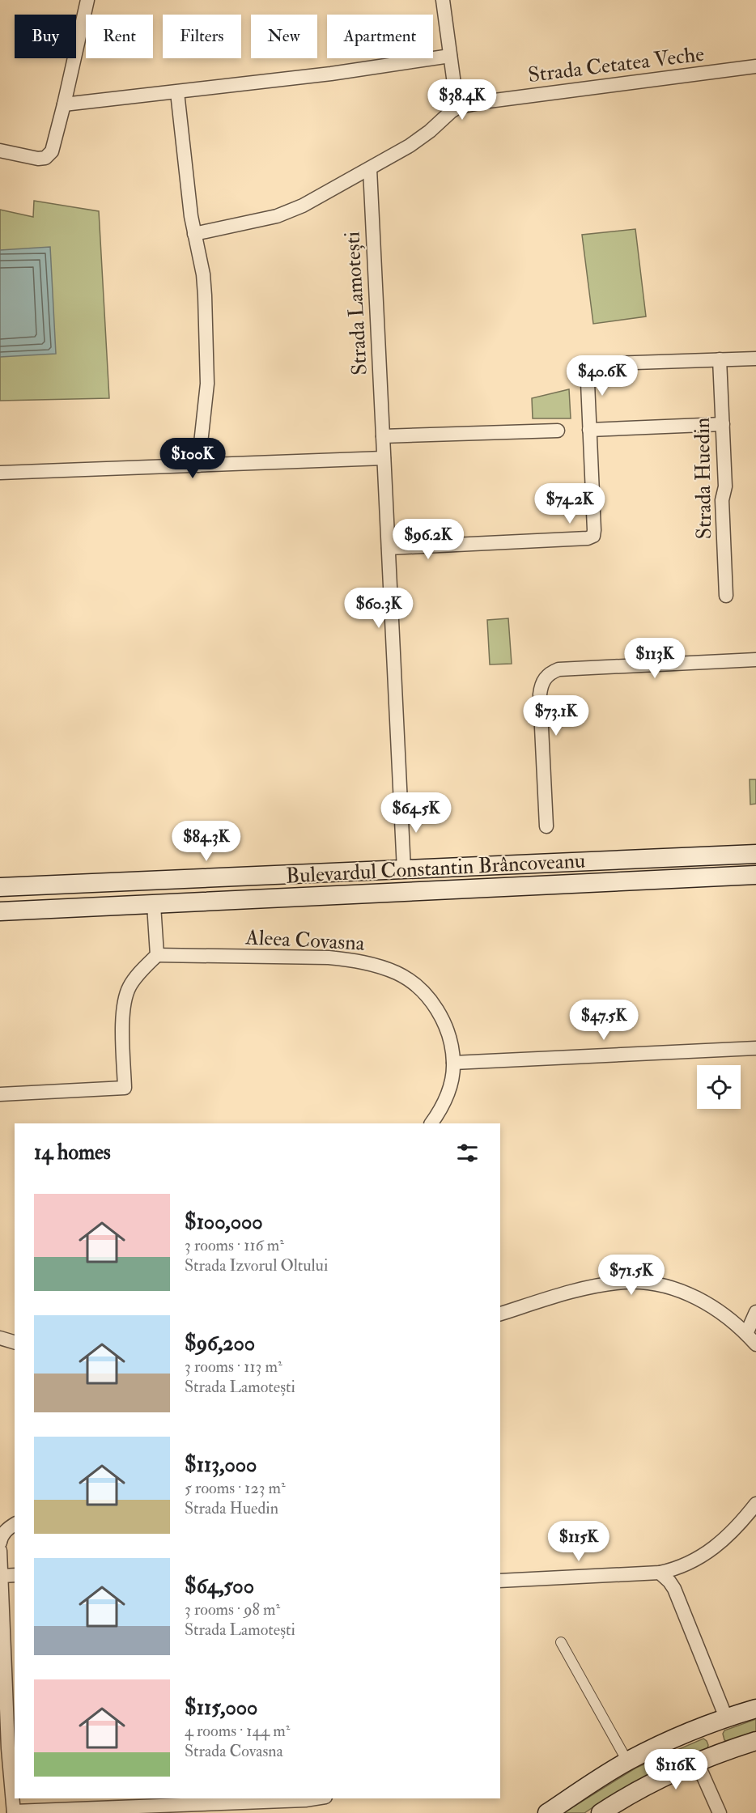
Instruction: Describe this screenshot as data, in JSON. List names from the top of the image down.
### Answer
{
  "streets": {
    "main road": ["Bulevardul Constantin Brâncoveanu"],
    "street": [
      "Strada Cetatea Veche",
      "Strada Lamotești",
      "Strada Huedin",
      "Aleea Covasna"
    ]
  },
  "crossings": [
    ["Strada Cetatea Veche", "Strada Lamotești"],
    ["Strada Lamotești", "Bulevardul Constantin Brâncoveanu"]
  ],
  "page": {
    "chip": [
      "Buy",
      "Rent",
      "Filters",
      "New",
      "Apartment"
    ],
    "price": [
      "$38.4K",
      "$40.6K",
      "$100K",
      "$74.2K",
      "$96.2K",
      "$60.3K",
      "$113K",
      "$73.1K",
      "$64.5K",
      "$84.3K",
      "$47.5K",
      "$71.5K",
      "$115K",
      "$116K"
    ],
    "heading": "14 homes",
    "list": [
      {
        "name": "$100,000",
        "note": "3 rooms · 116 m² · Strada Izvorul Oltului"
      },
      {
        "name": "$96,200",
        "note": "3 rooms · 113 m² · Strada Lamotești"
      },
      {
        "name": "$113,000",
        "note": "5 rooms · 123 m² · Strada Huedin"
      },
      {
        "name": "$64,500",
        "note": "3 rooms · 98 m² · Strada Lamotești"
      },
      {
        "name": "$115,000",
        "note": "4 rooms · 144 m² · Strada Covasna"
      }
    ]
  }
}
